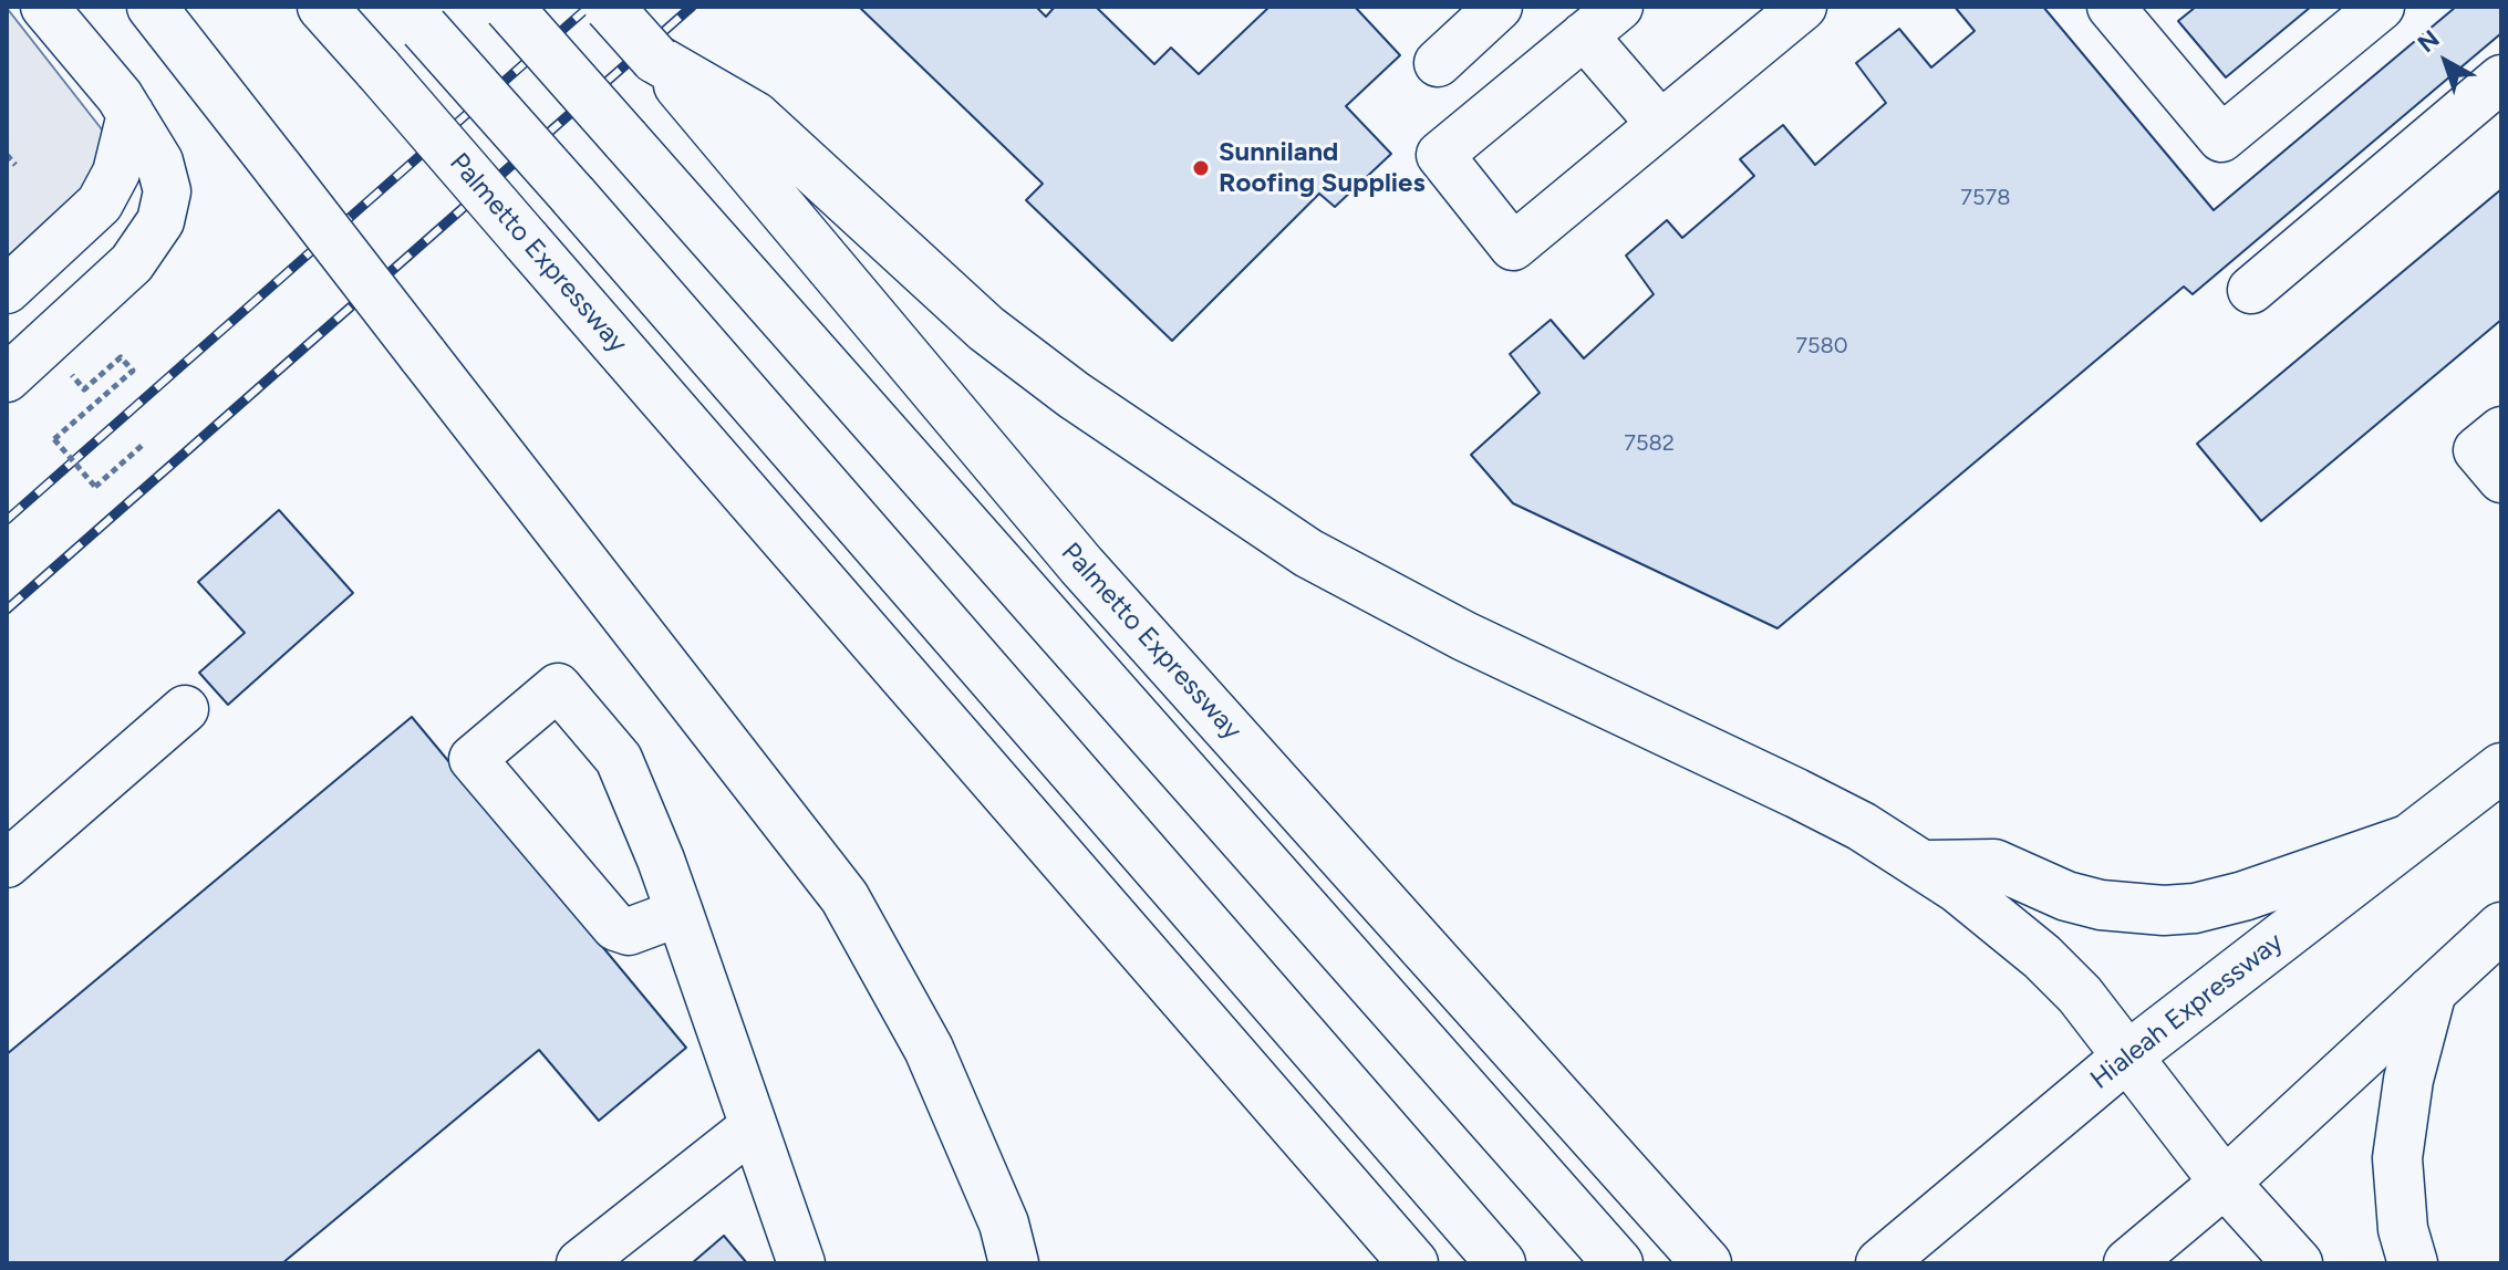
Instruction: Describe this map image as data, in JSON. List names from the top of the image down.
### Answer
{
  "streets": {
    "main road": ["Palmetto Expressway", "Hialeah Expressway"]
  },
  "places": ["Sunniland Roofing Supplies"],
  "house_numbers": ["7578", "7580", "7582"],
  "north": "top left"
}
